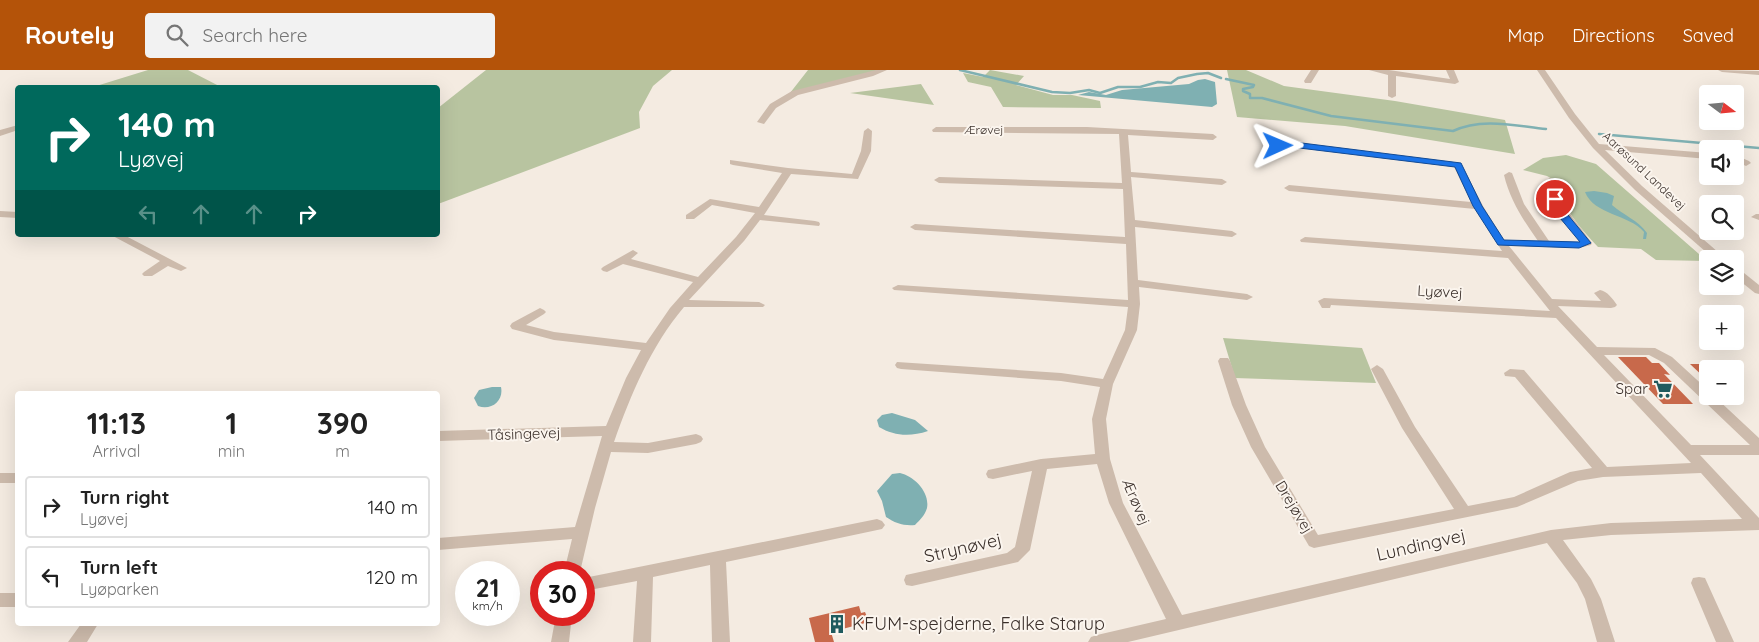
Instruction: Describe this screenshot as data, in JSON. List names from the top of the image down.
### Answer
{
  "streets": {
    "street": [
      "Ærøvej",
      "Aarøsund Landevej",
      "Lyøvej",
      "Tåsingevej",
      "Drejøvej",
      "Lundingvej",
      "Strynøvej"
    ]
  },
  "crossings": [
    ["Ærøvej", "Lundingvej"]
  ],
  "places": {
    "supermarket": ["Spar"],
    "building": ["KFUM-spejderne, Falke Starup"]
  },
  "north": "right",
  "page": {
    "header": "Routely",
    "search": "Search here",
    "nav": ["Map", "Directions", "Saved"],
    "map_buttons": ["+", "−"],
    "turn": ["140 m", "Lyøvej"],
    "eta": [
      "11:13",
      "Arrival",
      "1",
      "min",
      "390",
      "m"
    ],
    "list": [
      {
        "name": "Turn right",
        "note": "Lyøvej",
        "value": "140 m"
      },
      {
        "name": "Turn left",
        "note": "Lyøparken",
        "value": "120 m"
      }
    ],
    "speed": "21 km/h",
    "limit": "30"
  }
}
